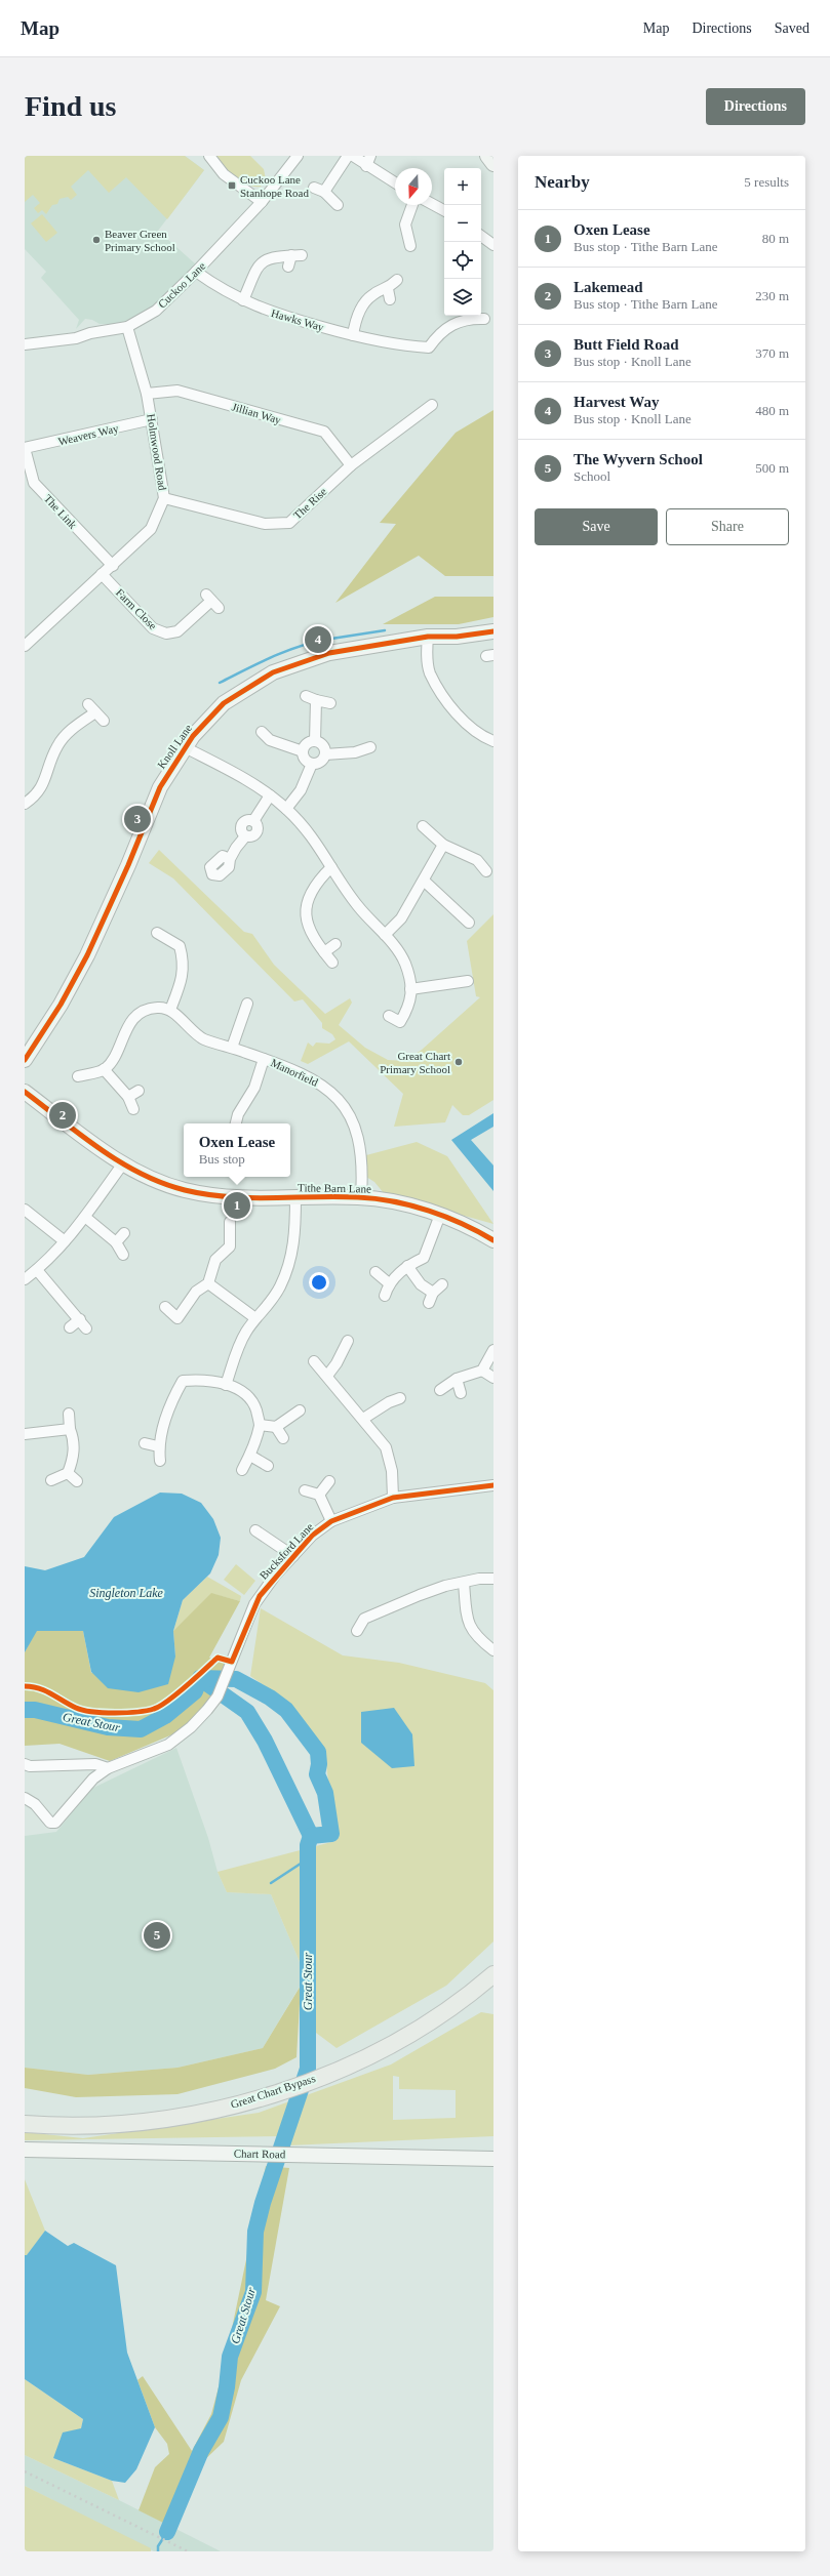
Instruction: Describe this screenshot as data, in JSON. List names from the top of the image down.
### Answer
{
  "streets": {
    "main road": ["Great Chart Bypass"],
    "street": [
      "Cuckoo Lane",
      "Hawks Way",
      "Jillian Way",
      "Weavers Way",
      "Holmwood Road",
      "The Rise",
      "The Link",
      "Farm Close",
      "Knoll Lane",
      "Manorfield",
      "Tithe Barn Lane",
      "Bucksford Lane",
      "Chart Road"
    ]
  },
  "crossings": [
    ["Cuckoo Lane", "Hawks Way"],
    ["Cuckoo Lane", "Holmwood Road"],
    ["Jillian Way", "Holmwood Road"],
    ["Jillian Way", "The Rise"],
    ["Weavers Way", "Holmwood Road"],
    ["Weavers Way", "The Link"],
    ["Holmwood Road", "The Rise"],
    ["Holmwood Road", "The Link"],
    ["Holmwood Road", "Farm Close"],
    ["Manorfield", "Tithe Barn Lane"]
  ],
  "water": ["Singleton Lake", "Great Stour"],
  "places": {
    "transit": ["Cuckoo Lane Stanhope Road"],
    "other": ["Beaver Green Primary School", "Great Chart Primary School"]
  },
  "north": "bottom",
  "page": {
    "header": "Map",
    "nav": ["Map", "Directions", "Saved"],
    "buttons": [
      "Directions",
      ["Save", "Share"]
    ],
    "title": "Find us",
    "heading": ["Nearby", "5 results"],
    "map_buttons": ["+", "−"],
    "list": [
      {
        "mark": "1",
        "name": "Oxen Lease",
        "note": "Bus stop · Tithe Barn Lane",
        "value": "80 m"
      },
      {
        "mark": "2",
        "name": "Lakemead",
        "note": "Bus stop · Tithe Barn Lane",
        "value": "230 m"
      },
      {
        "mark": "3",
        "name": "Butt Field Road",
        "note": "Bus stop · Knoll Lane",
        "value": "370 m"
      },
      {
        "mark": "4",
        "name": "Harvest Way",
        "note": "Bus stop · Knoll Lane",
        "value": "480 m"
      },
      {
        "mark": "5",
        "name": "The Wyvern School",
        "note": "School",
        "value": "500 m"
      }
    ],
    "pins": [
      "4",
      "3",
      "2",
      "1",
      "5"
    ],
    "popup": ["Oxen Lease", "Bus stop"]
  }
}
